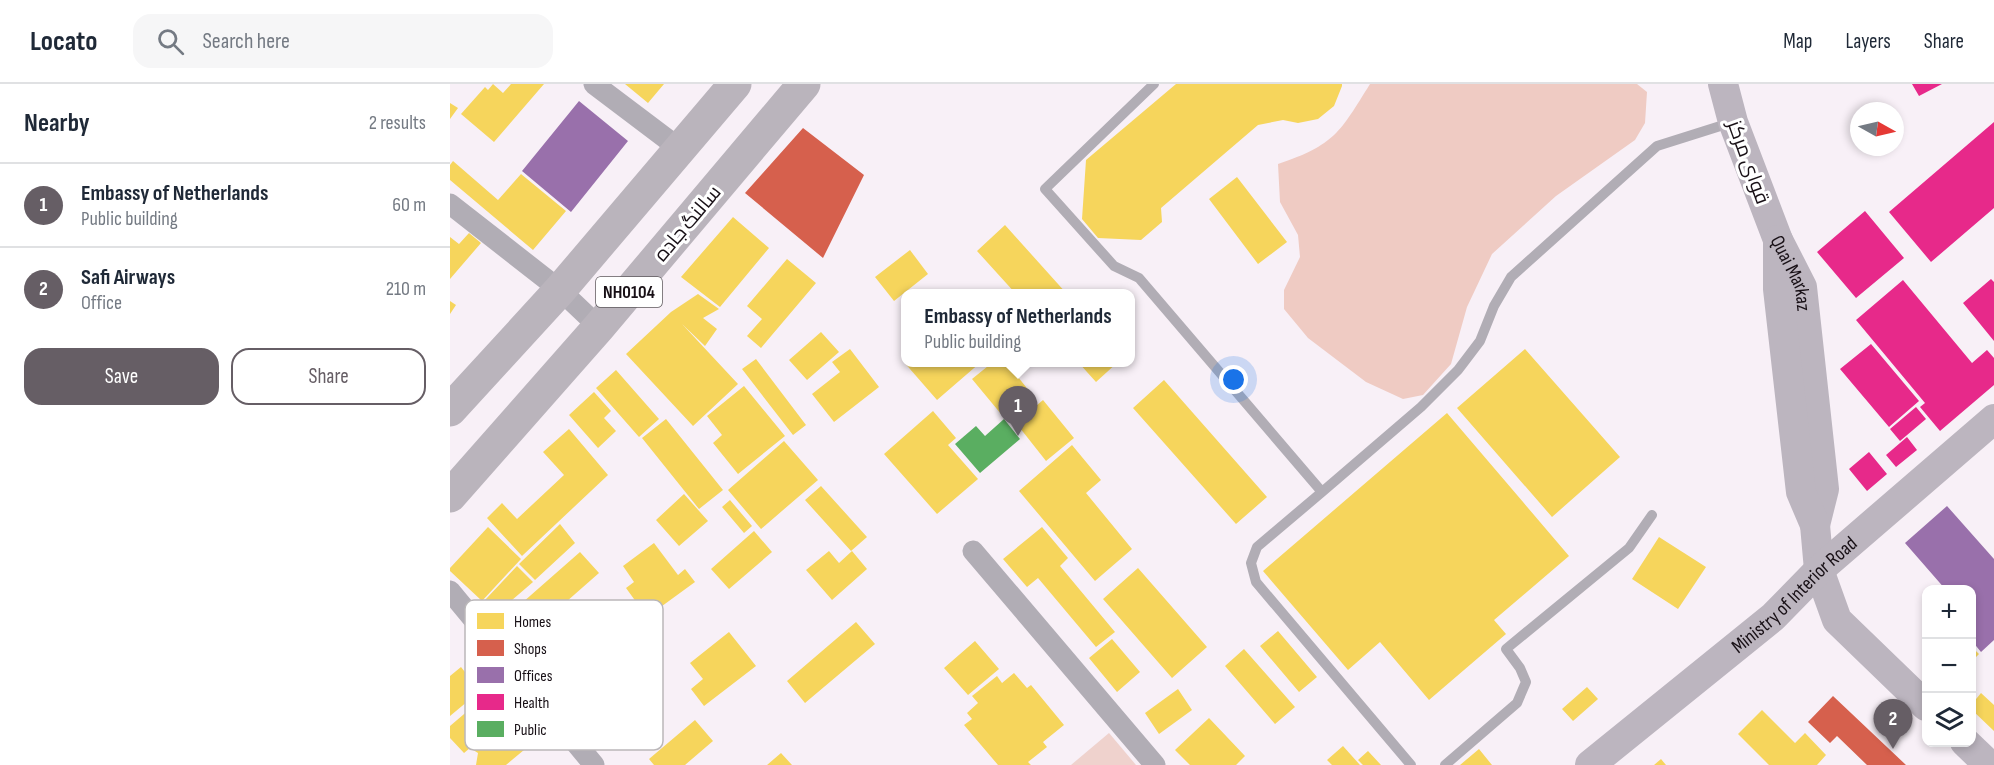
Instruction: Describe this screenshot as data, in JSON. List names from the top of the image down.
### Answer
{
  "streets": {
    "highway": ["سالنگ جاده", "NH0104"],
    "main road": ["قوای مرکز", "Quai Markaz", "Ministry of Interior Road"]
  },
  "crossings": [
    ["قوای مرکز", "Quai Markaz"],
    ["Quai Markaz", "Ministry of Interior Road"]
  ],
  "legend": [
    "Homes",
    "Shops",
    "Offices",
    "Health",
    "Public"
  ],
  "north": "right",
  "page": {
    "header": "Locato",
    "search": "Search here",
    "nav": ["Map", "Layers", "Share"],
    "heading": ["Nearby", "2 results"],
    "list": [
      {
        "mark": "1",
        "name": "Embassy of Netherlands",
        "note": "Public building",
        "value": "60 m"
      },
      {
        "mark": "2",
        "name": "Safi Airways",
        "note": "Office",
        "value": "210 m"
      }
    ],
    "popup": ["Embassy of Netherlands", "Public building"],
    "buttons": ["Save", "Share"],
    "pins": ["1", "2"],
    "map_buttons": ["+", "−"]
  }
}
